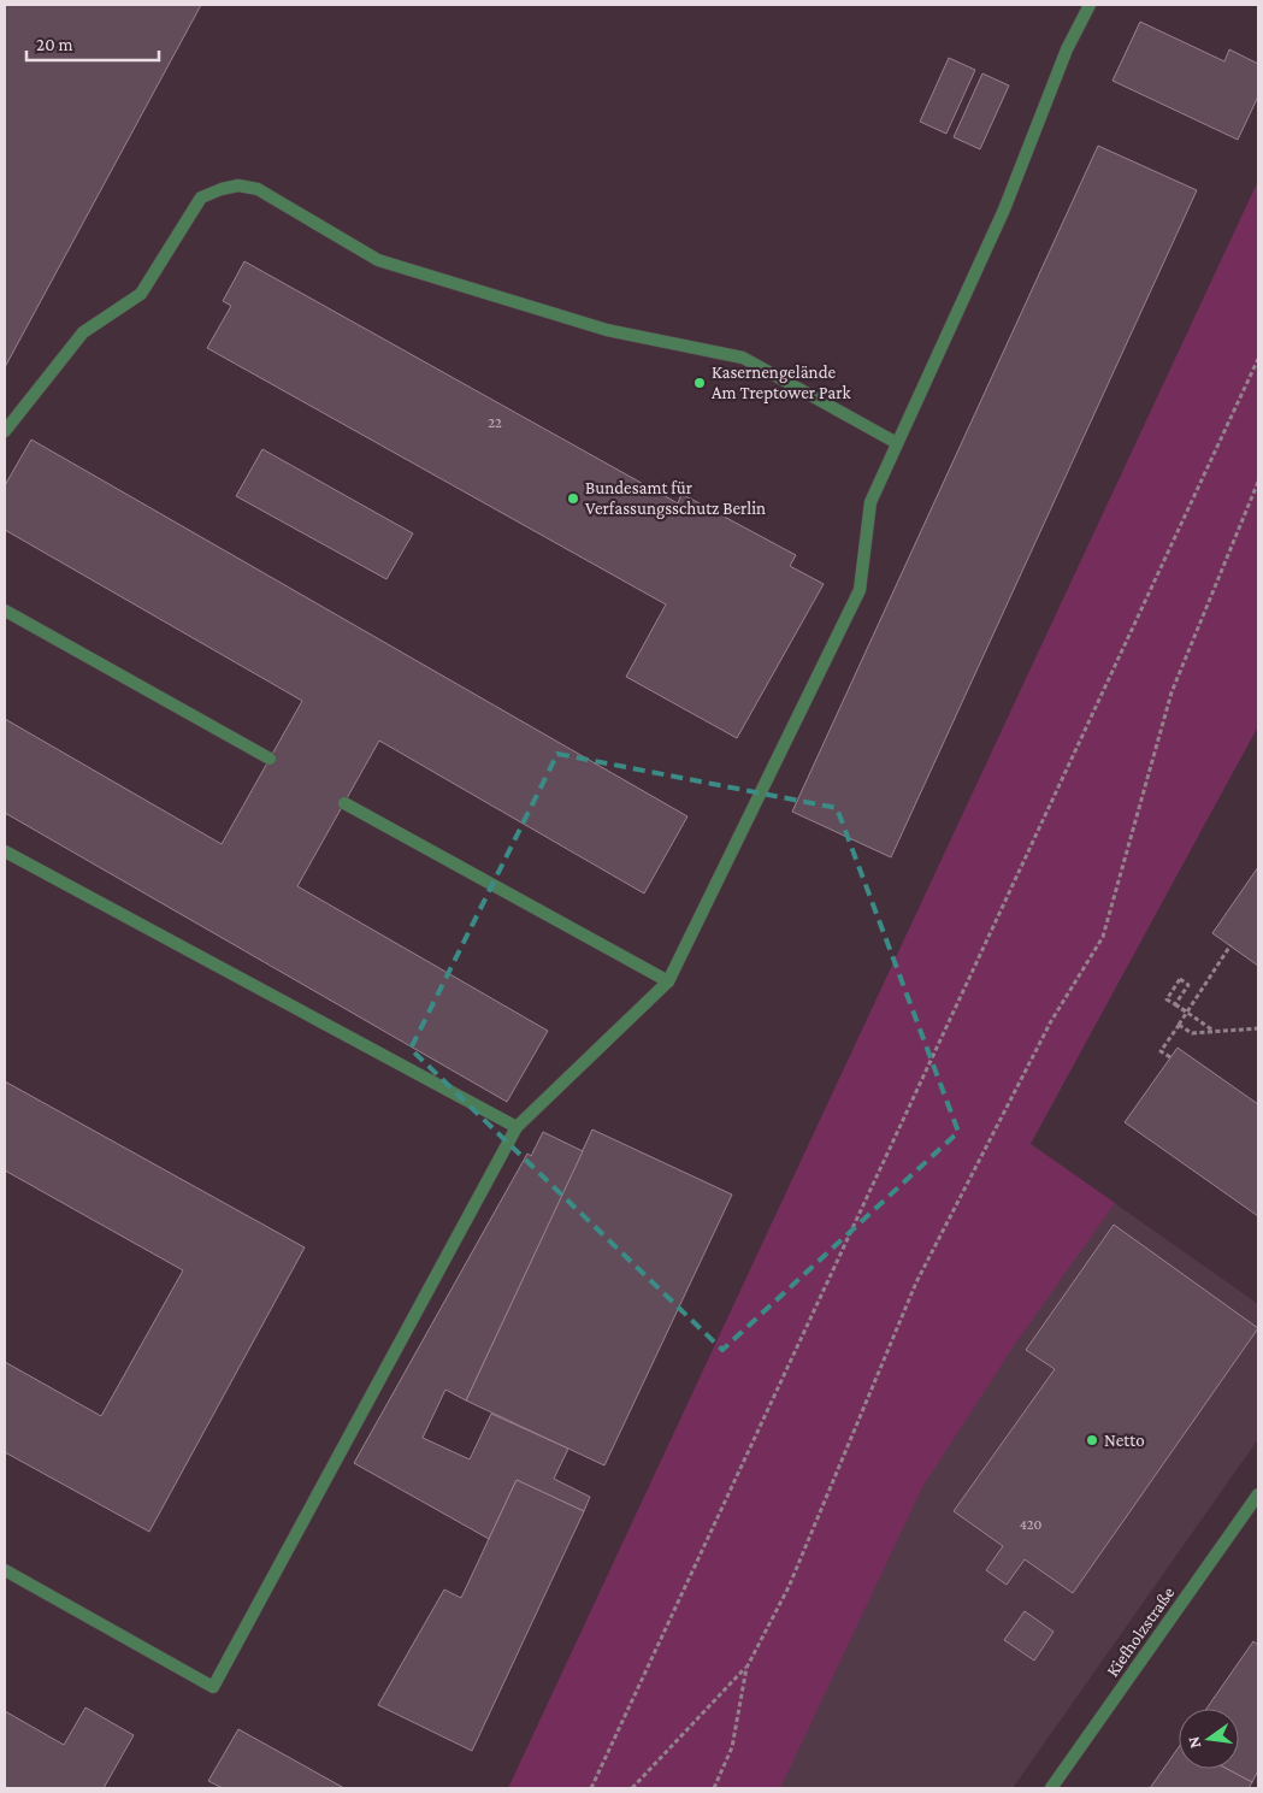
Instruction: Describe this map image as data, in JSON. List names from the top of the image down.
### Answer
{
  "streets": {
    "street": ["Kiefholzstraße"]
  },
  "places": ["Kasernengelände Am Treptower Park", "Bundesamt für Verfassungsschutz Berlin", "Netto"],
  "house_numbers": ["22", "420"],
  "scale_bar": "20 m",
  "north": "left"
}
